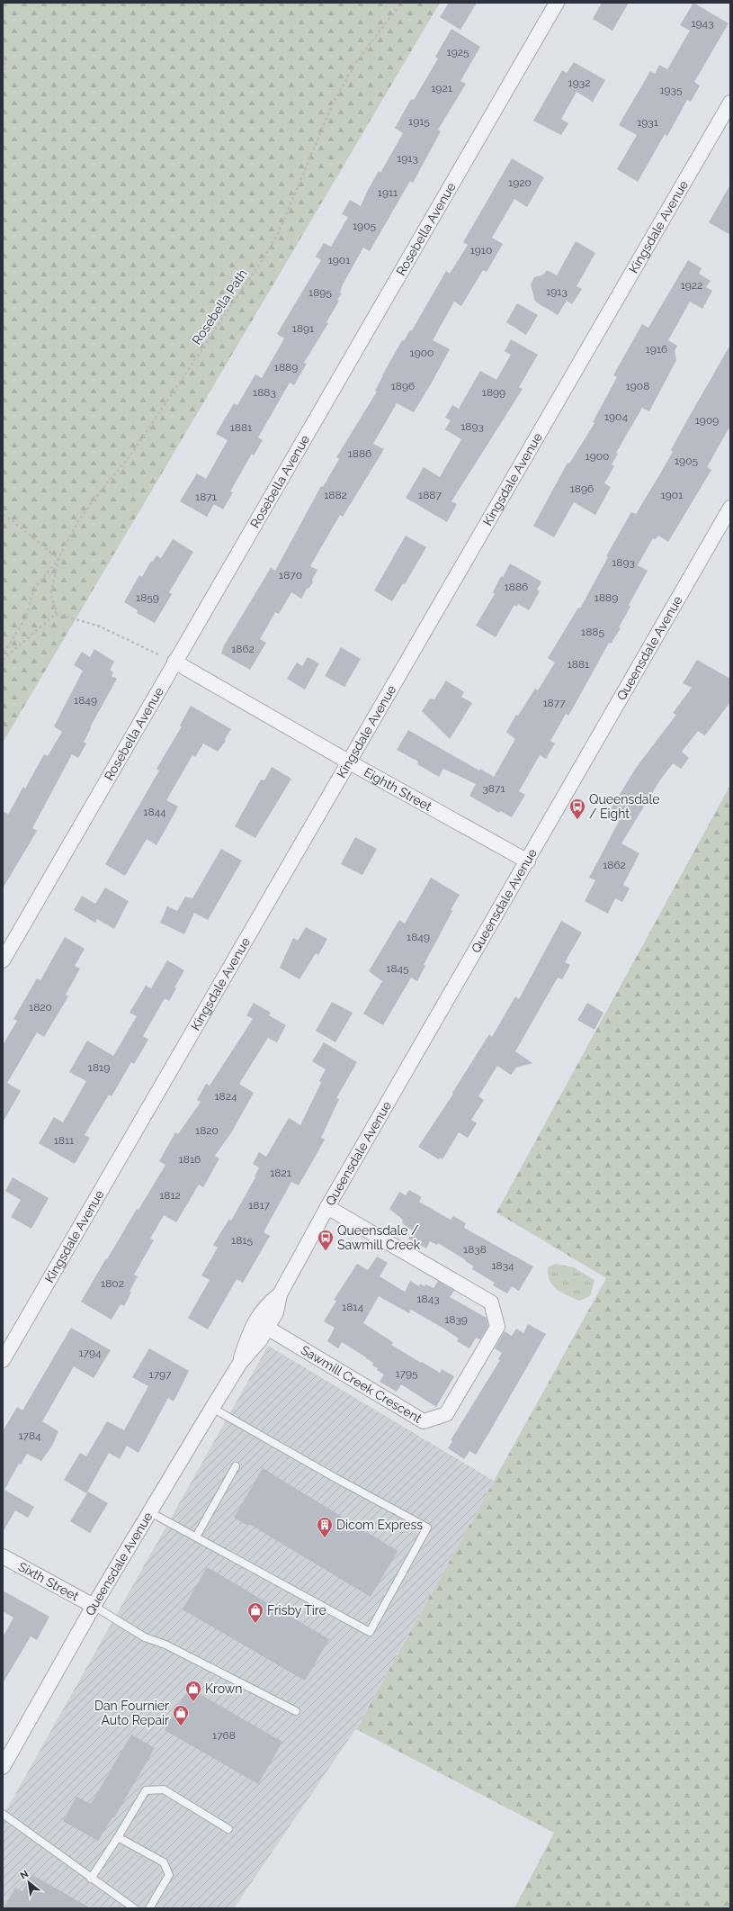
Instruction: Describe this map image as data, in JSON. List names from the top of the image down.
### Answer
{
  "streets": {
    "street": [
      "Kingsdale Avenue",
      "Rosebella Avenue",
      "Queensdale Avenue",
      "Eighth Street",
      "Sawmill Creek Crescent",
      "Sixth Street"
    ],
    "path": ["Rosebella Path"]
  },
  "crossings": [
    ["Kingsdale Avenue", "Eighth Street"],
    ["Rosebella Avenue", "Eighth Street"],
    ["Queensdale Avenue", "Eighth Street"],
    ["Queensdale Avenue", "Sawmill Creek Crescent"],
    ["Queensdale Avenue", "Sixth Street"]
  ],
  "places": {
    "bus stop": ["Queensdale / Eight", "Queensdale / Sawmill Creek"],
    "building": ["Dicom Express"],
    "shop": ["Frisby Tire", "Krown", "Dan Fournier Auto Repair"]
  },
  "house_numbers": [
    "1943",
    "1925",
    "1932",
    "1921",
    "1935",
    "1915",
    "1931",
    "1913",
    "1920",
    "1911",
    "1905",
    "1910",
    "1901",
    "1922",
    "1913",
    "1895",
    "1891",
    "1916",
    "1900",
    "1889",
    "1896",
    "1908",
    "1883",
    "1899",
    "1904",
    "1909",
    "1893",
    "1881",
    "1886",
    "1900",
    "1905",
    "1896",
    "1882",
    "1887",
    "1901",
    "1871",
    "1893",
    "1870",
    "1886",
    "1859",
    "1889",
    "1885",
    "1862",
    "1881",
    "1849",
    "1877",
    "3871",
    "1844",
    "1862",
    "1849",
    "1845",
    "1820",
    "1819",
    "1824",
    "1820",
    "1811",
    "1816",
    "1821",
    "1812",
    "1817",
    "1815",
    "1838",
    "1834",
    "1802",
    "1843",
    "1814",
    "1839",
    "1794",
    "1795",
    "1797",
    "1784",
    "1768"
  ],
  "north": "top left"
}
